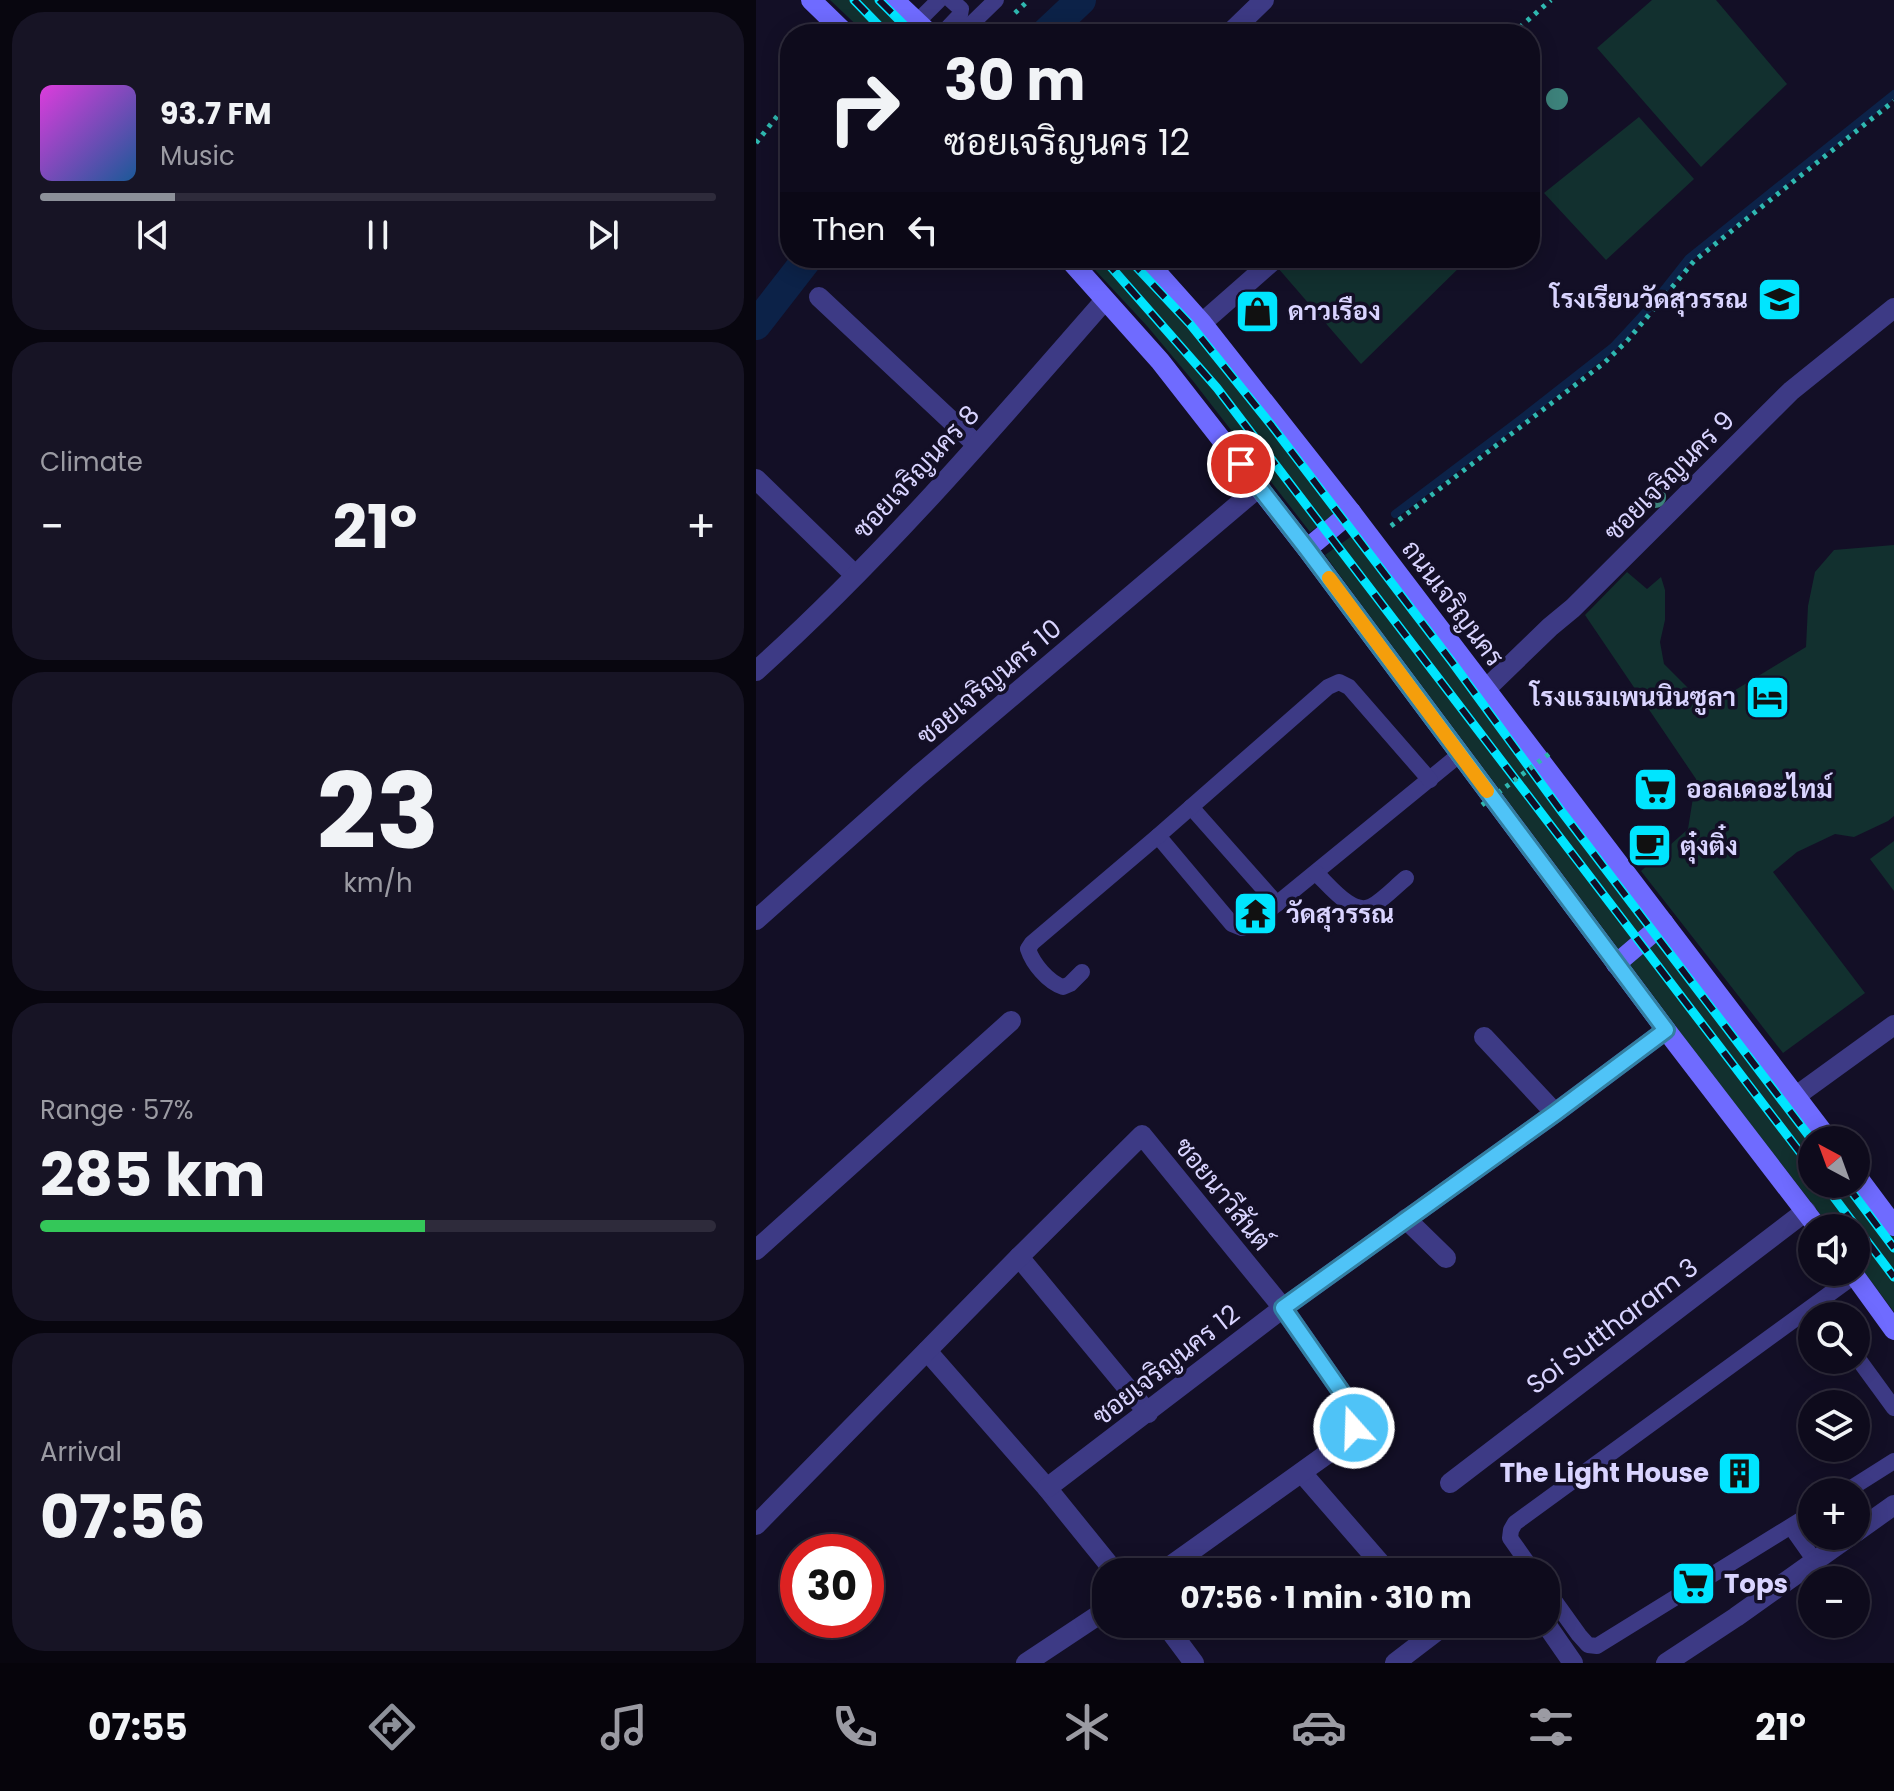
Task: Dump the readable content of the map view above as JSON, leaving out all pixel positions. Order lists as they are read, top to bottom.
{
  "streets": {
    "main road": ["ถนนเจริญนคร"],
    "street": [
      "ซอยเจริญนคร 8",
      "ซอยเจริญนคร 9",
      "ซอยเจริญนคร 10",
      "ซอยนาวีสันต์",
      "Soi Suttharam 3",
      "ซอยเจริญนคร 12"
    ]
  },
  "crossings": [
    ["ซอยเจริญนคร 9", "ถนนเจริญนคร"],
    ["ซอยนาวีสันต์", "ซอยเจริญนคร 12"]
  ],
  "places": {
    "school or university": ["โรงเรียนวัดสุวรรณ"],
    "shop": ["ดาวเรือง"],
    "hotel": ["โรงแรมเพนนินซูลา"],
    "supermarket": ["ออลเดอะไทม์", "Tops"],
    "cafe": ["ตุ๋งติ๋ง"],
    "temple": ["วัดสุวรรณ"],
    "building": ["The Light House"]
  },
  "north": "top left",
  "page": {
    "turn": ["30 m", "ซอยเจริญนคร 12"],
    "song": ["93.7 FM", "Music"],
    "then": "Then",
    "tile": [
      "Climate",
      ["23", "km/h"],
      ["Range · 57%", "285 km"],
      ["Arrival", "07:56"]
    ],
    "heat": ["−", "21°", "+"],
    "map_buttons": ["+", "−"],
    "limit": "30",
    "trip": "07:56 · 1 min · 310 m",
    "tabs": ["07:55", "21°"]
  }
}
